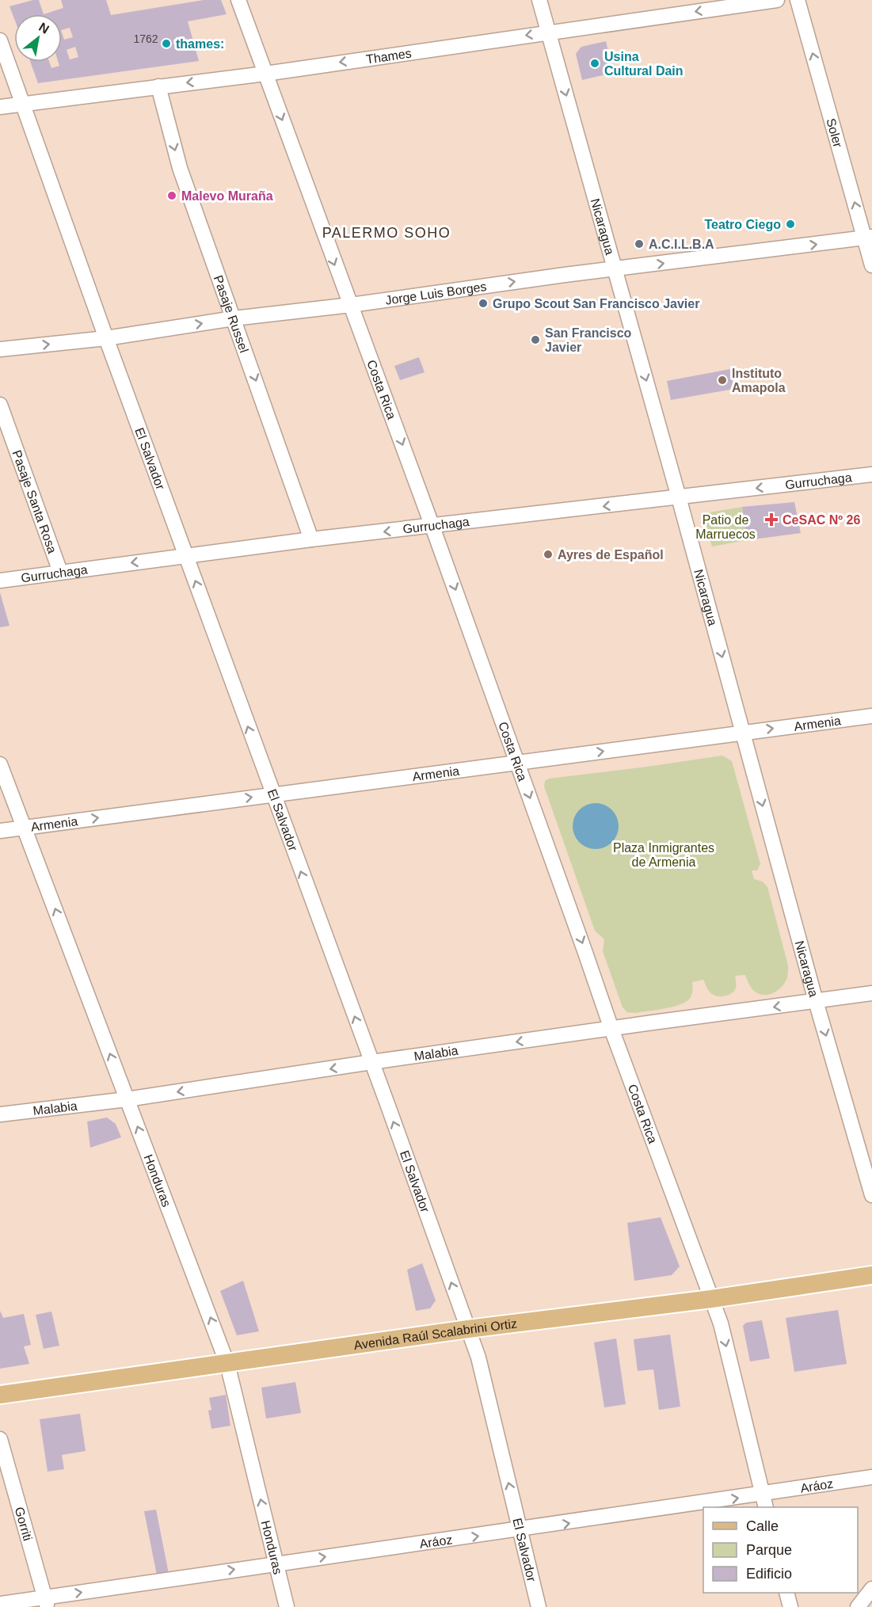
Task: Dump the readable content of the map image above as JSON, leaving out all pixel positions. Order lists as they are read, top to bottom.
{
  "streets": {
    "main road": ["Avenida Raúl Scalabrini Ortiz"],
    "street": [
      "Thames",
      "Soler",
      "Nicaragua",
      "Jorge Luis Borges",
      "Pasaje Russel",
      "Costa Rica",
      "El Salvador",
      "Gurruchaga",
      "Pasaje Santa Rosa",
      "Armenia",
      "Malabia",
      "Honduras",
      "Aráoz",
      "Gorriti"
    ]
  },
  "crossings": [
    ["Thames", "Nicaragua"],
    ["Thames", "Pasaje Russel"],
    ["Thames", "Costa Rica"],
    ["Thames", "El Salvador"],
    ["Soler", "Jorge Luis Borges"],
    ["Nicaragua", "Jorge Luis Borges"],
    ["Nicaragua", "Gurruchaga"],
    ["Nicaragua", "Armenia"],
    ["Nicaragua", "Malabia"],
    ["Jorge Luis Borges", "Pasaje Russel"],
    ["Jorge Luis Borges", "Costa Rica"],
    ["Jorge Luis Borges", "El Salvador"],
    ["Pasaje Russel", "Gurruchaga"],
    ["Costa Rica", "Gurruchaga"],
    ["Costa Rica", "Armenia"],
    ["Costa Rica", "Malabia"],
    ["Costa Rica", "Avenida Raúl Scalabrini Ortiz"],
    ["Costa Rica", "Aráoz"],
    ["El Salvador", "Gurruchaga"],
    ["El Salvador", "Armenia"],
    ["El Salvador", "Malabia"],
    ["El Salvador", "Avenida Raúl Scalabrini Ortiz"],
    ["El Salvador", "Aráoz"],
    ["Gurruchaga", "Pasaje Santa Rosa"],
    ["Armenia", "Honduras"],
    ["Malabia", "Honduras"],
    ["Honduras", "Avenida Raúl Scalabrini Ortiz"],
    ["Honduras", "Aráoz"],
    ["Aráoz", "Gorriti"]
  ],
  "one_way": [
    "Thames",
    "Soler",
    "Nicaragua",
    "Jorge Luis Borges",
    "Pasaje Russel",
    "Costa Rica",
    "El Salvador",
    "Gurruchaga",
    "Armenia",
    "Malabia",
    "Honduras",
    "Aráoz"
  ],
  "districts": ["PALERMO SOHO"],
  "parks": ["Patio de Marruecos", "Plaza Inmigrantes de Armenia"],
  "places": {
    "other": [
      "thames:",
      "Usina Cultural Dain",
      "Malevo Muraña",
      "Teatro Ciego",
      "A.C.I.L.B.A",
      "Grupo Scout San Francisco Javier",
      "San Francisco Javier",
      "Instituto Amapola",
      "Ayres de Español"
    ],
    "health": ["CeSAC Nº 26"]
  },
  "house_numbers": ["1762"],
  "legend": ["Calle", "Parque", "Edificio"],
  "north": "top right"
}
